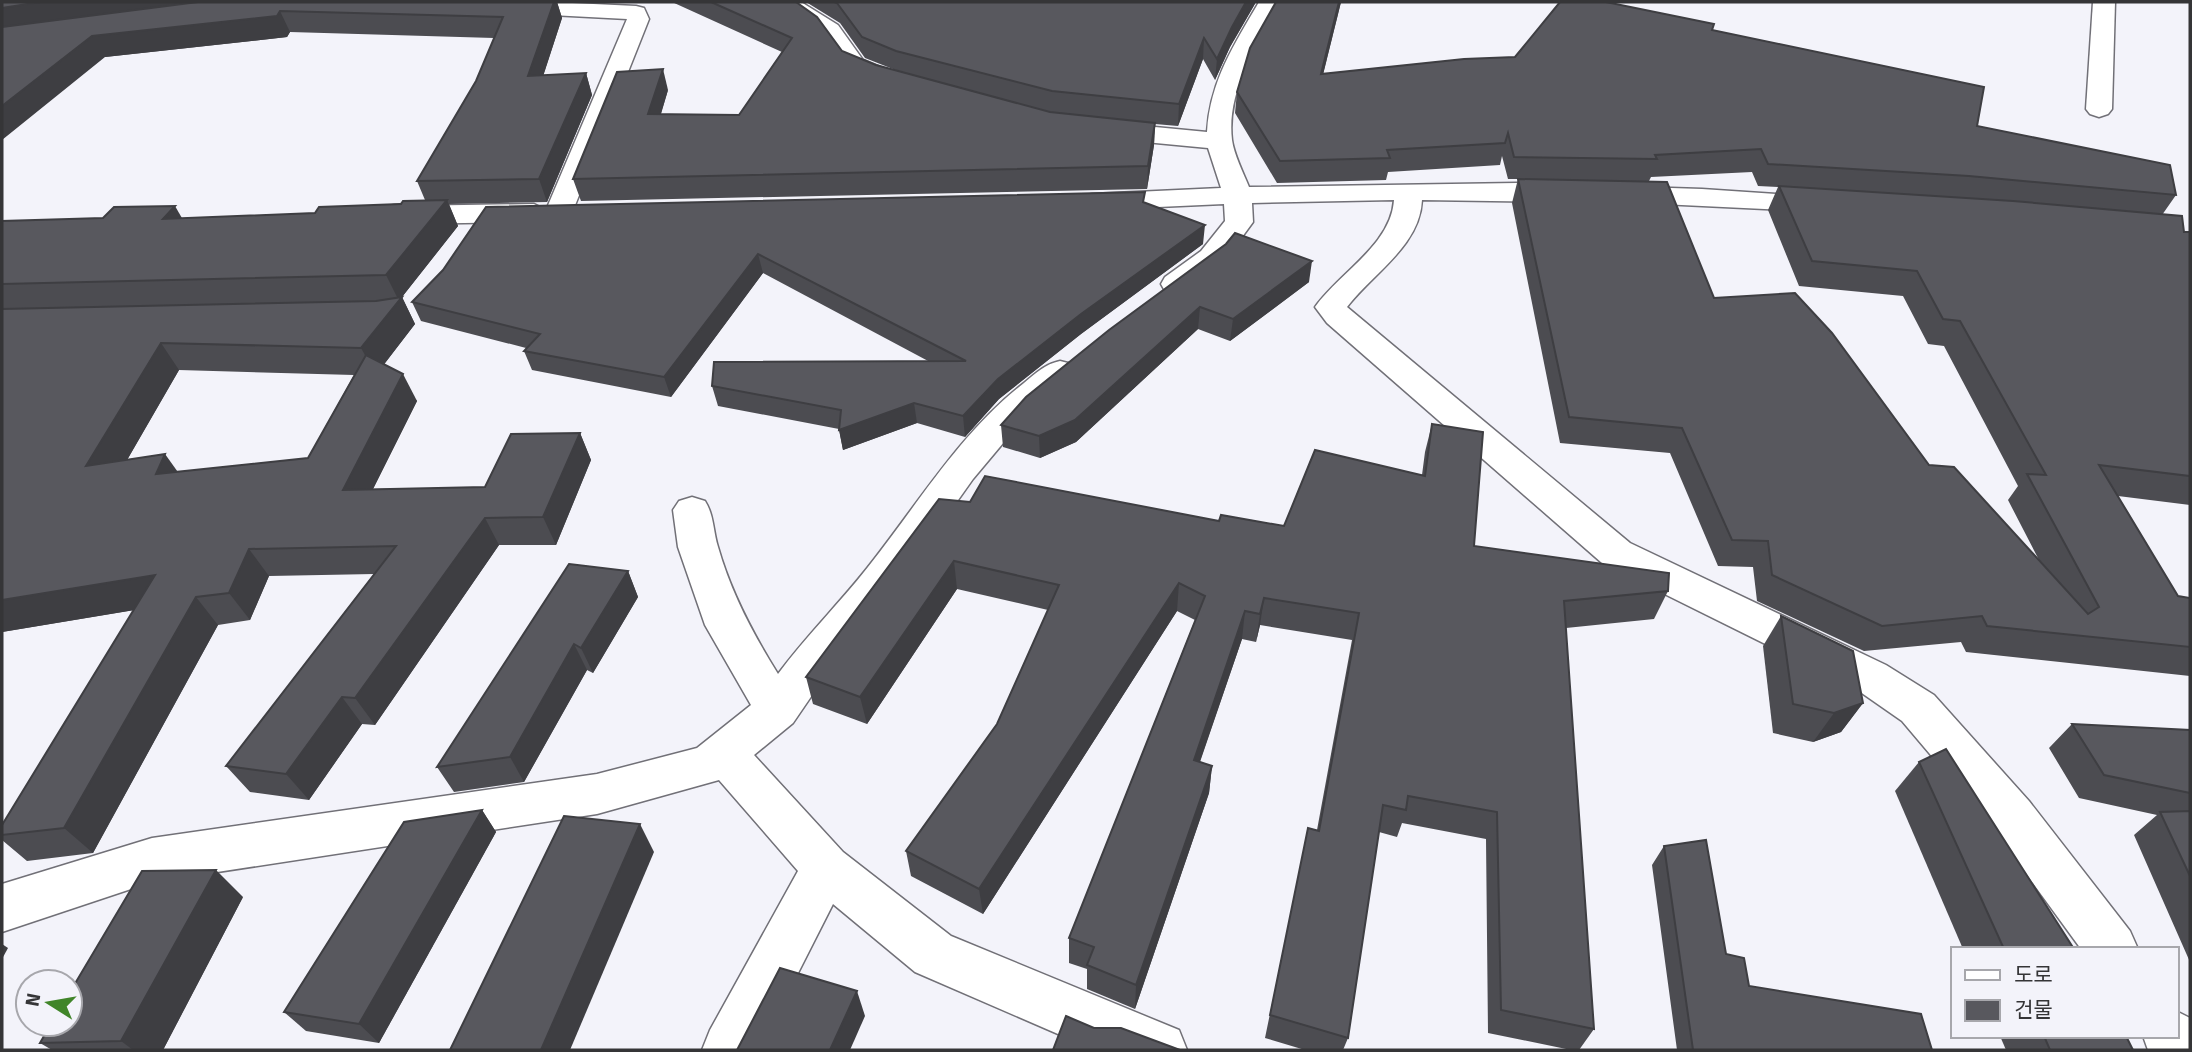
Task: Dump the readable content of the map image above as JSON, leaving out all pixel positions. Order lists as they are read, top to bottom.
{
  "legend": ["도로", "건물"],
  "north": "left"
}
